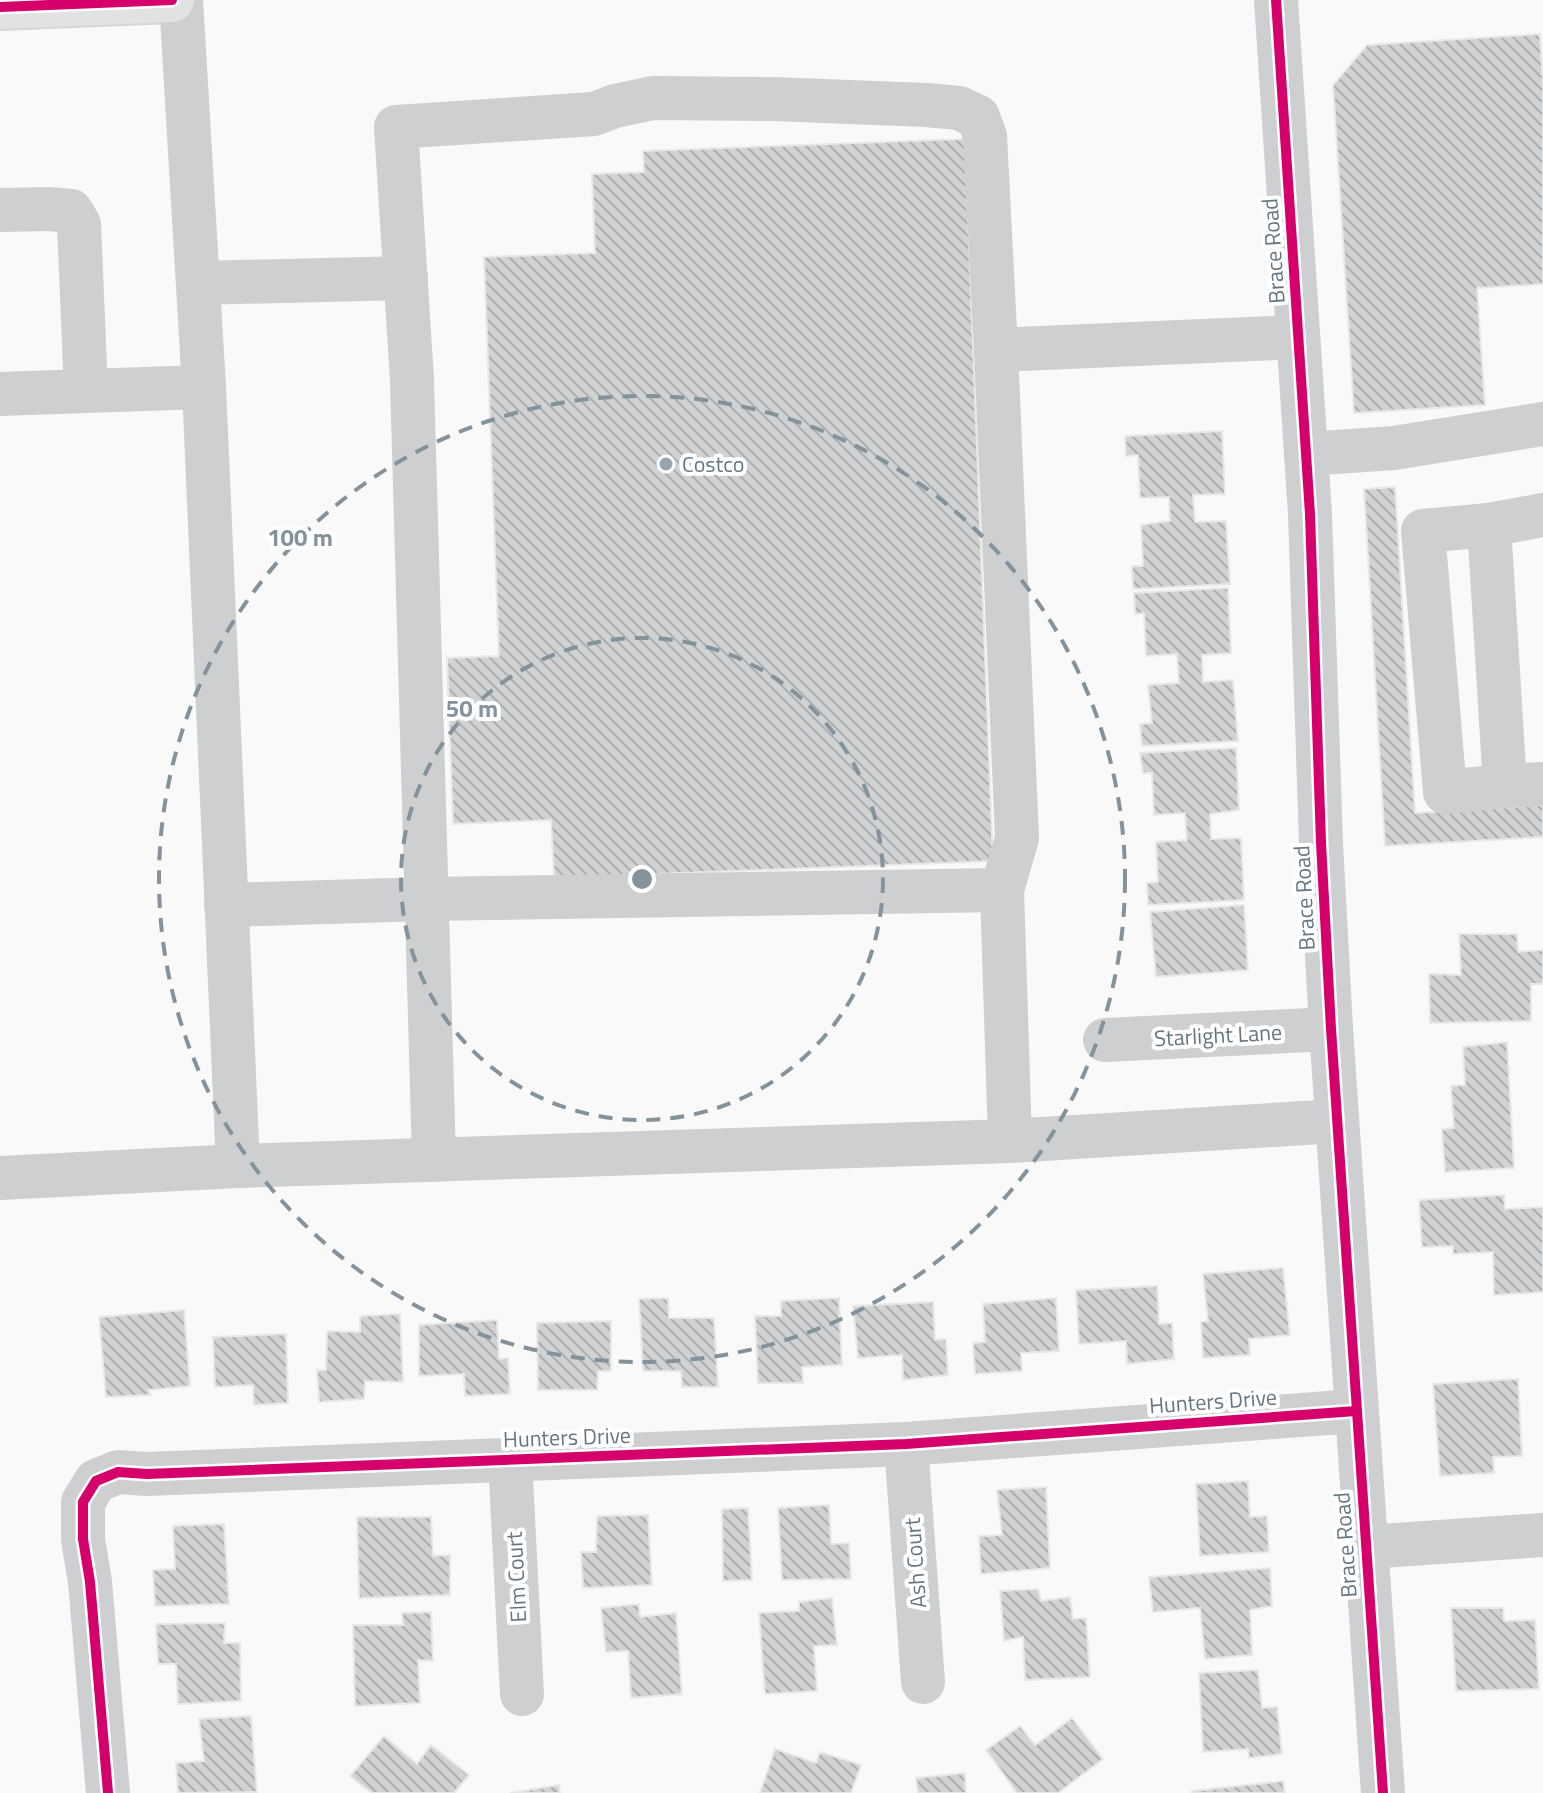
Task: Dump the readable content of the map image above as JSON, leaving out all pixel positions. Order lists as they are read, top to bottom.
{
  "streets": {
    "street": [
      "Brace Road",
      "Starlight Lane",
      "Hunters Drive",
      "Ash Court",
      "Elm Court"
    ]
  },
  "crossings": [
    ["Brace Road", "Starlight Lane"],
    ["Brace Road", "Hunters Drive"],
    ["Hunters Drive", "Ash Court"],
    ["Hunters Drive", "Elm Court"]
  ],
  "places": ["Costco"],
  "rings": ["100 m", "50 m"]
}
